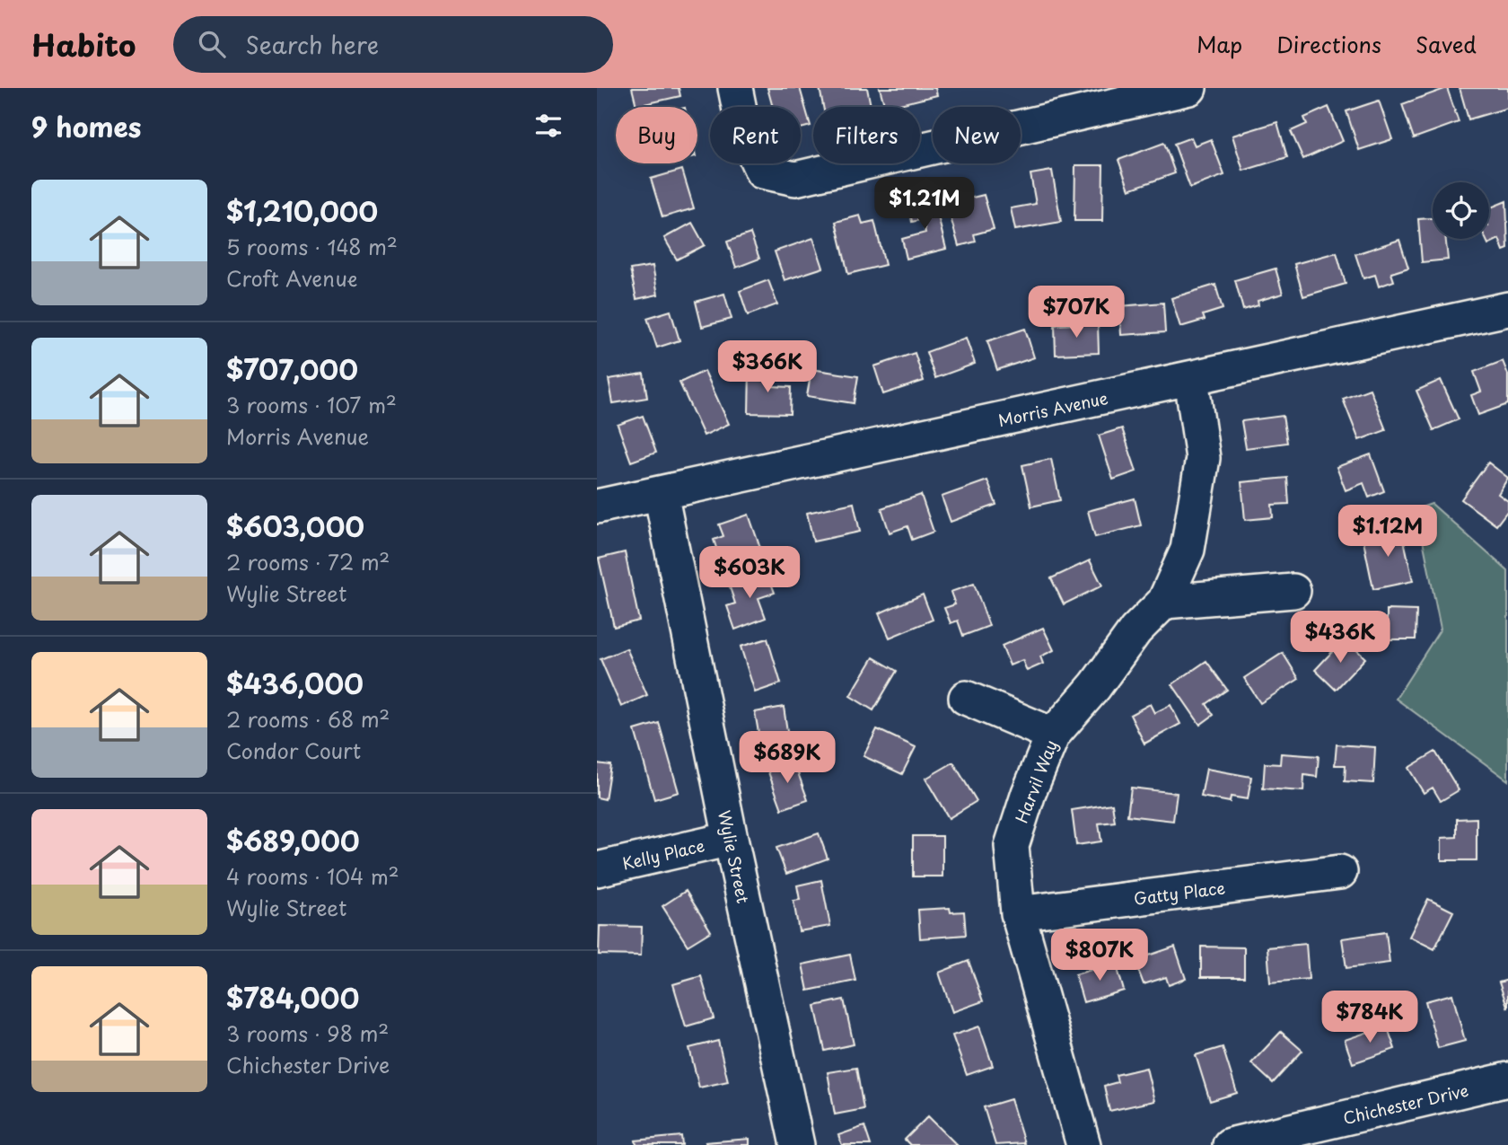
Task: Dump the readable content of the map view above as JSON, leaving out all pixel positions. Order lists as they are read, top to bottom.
{
  "streets": {
    "street": [
      "Morris Avenue",
      "Harvil Way",
      "Kelly Place",
      "Wylie Street",
      "Gatty Place",
      "Chichester Drive"
    ]
  },
  "crossings": [
    ["Morris Avenue", "Harvil Way"],
    ["Morris Avenue", "Wylie Street"],
    ["Harvil Way", "Gatty Place"],
    ["Kelly Place", "Wylie Street"]
  ],
  "page": {
    "header": "Habito",
    "search": "Search here",
    "nav": ["Map", "Directions", "Saved"],
    "heading": "9 homes",
    "chip": [
      "Buy",
      "Rent",
      "Filters",
      "New"
    ],
    "list": [
      {
        "name": "$1,210,000",
        "note": "5 rooms · 148 m² · Croft Avenue"
      },
      {
        "name": "$707,000",
        "note": "3 rooms · 107 m² · Morris Avenue"
      },
      {
        "name": "$603,000",
        "note": "2 rooms · 72 m² · Wylie Street"
      },
      {
        "name": "$436,000",
        "note": "2 rooms · 68 m² · Condor Court"
      },
      {
        "name": "$689,000",
        "note": "4 rooms · 104 m² · Wylie Street"
      },
      {
        "name": "$784,000",
        "note": "3 rooms · 98 m² · Chichester Drive"
      }
    ],
    "price": [
      "$1.21M",
      "$707K",
      "$366K",
      "$1.12M",
      "$603K",
      "$436K",
      "$689K",
      "$807K",
      "$784K"
    ]
  }
}
